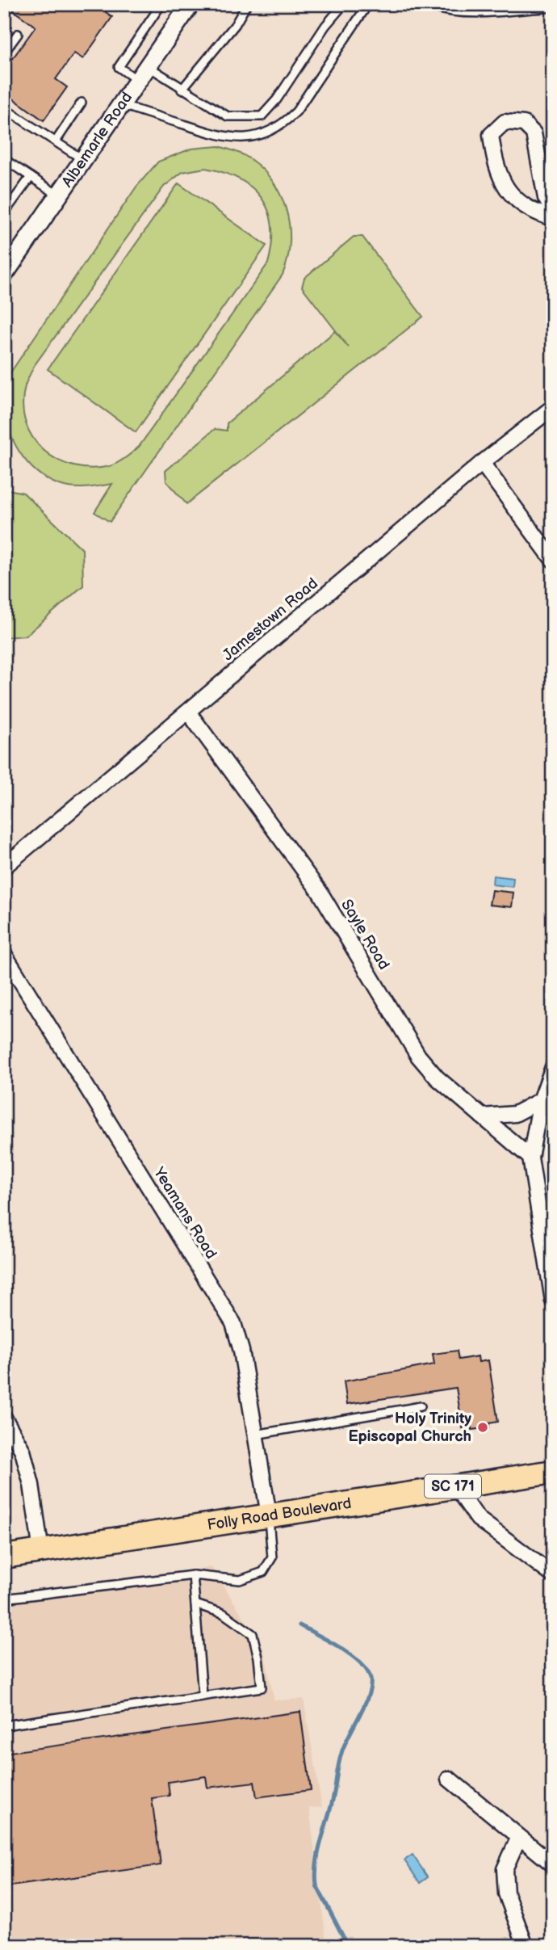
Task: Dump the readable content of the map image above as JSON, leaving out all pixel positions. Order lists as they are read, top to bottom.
{
  "streets": {
    "main road": ["SC 171", "Folly Road Boulevard"],
    "street": [
      "Albemarle Road",
      "Jamestown Road",
      "Sayle Road",
      "Yeamans Road"
    ]
  },
  "crossings": [
    ["Jamestown Road", "Sayle Road"],
    ["Yeamans Road", "Folly Road Boulevard"]
  ],
  "places": ["Holy Trinity Episcopal Church"]
}
